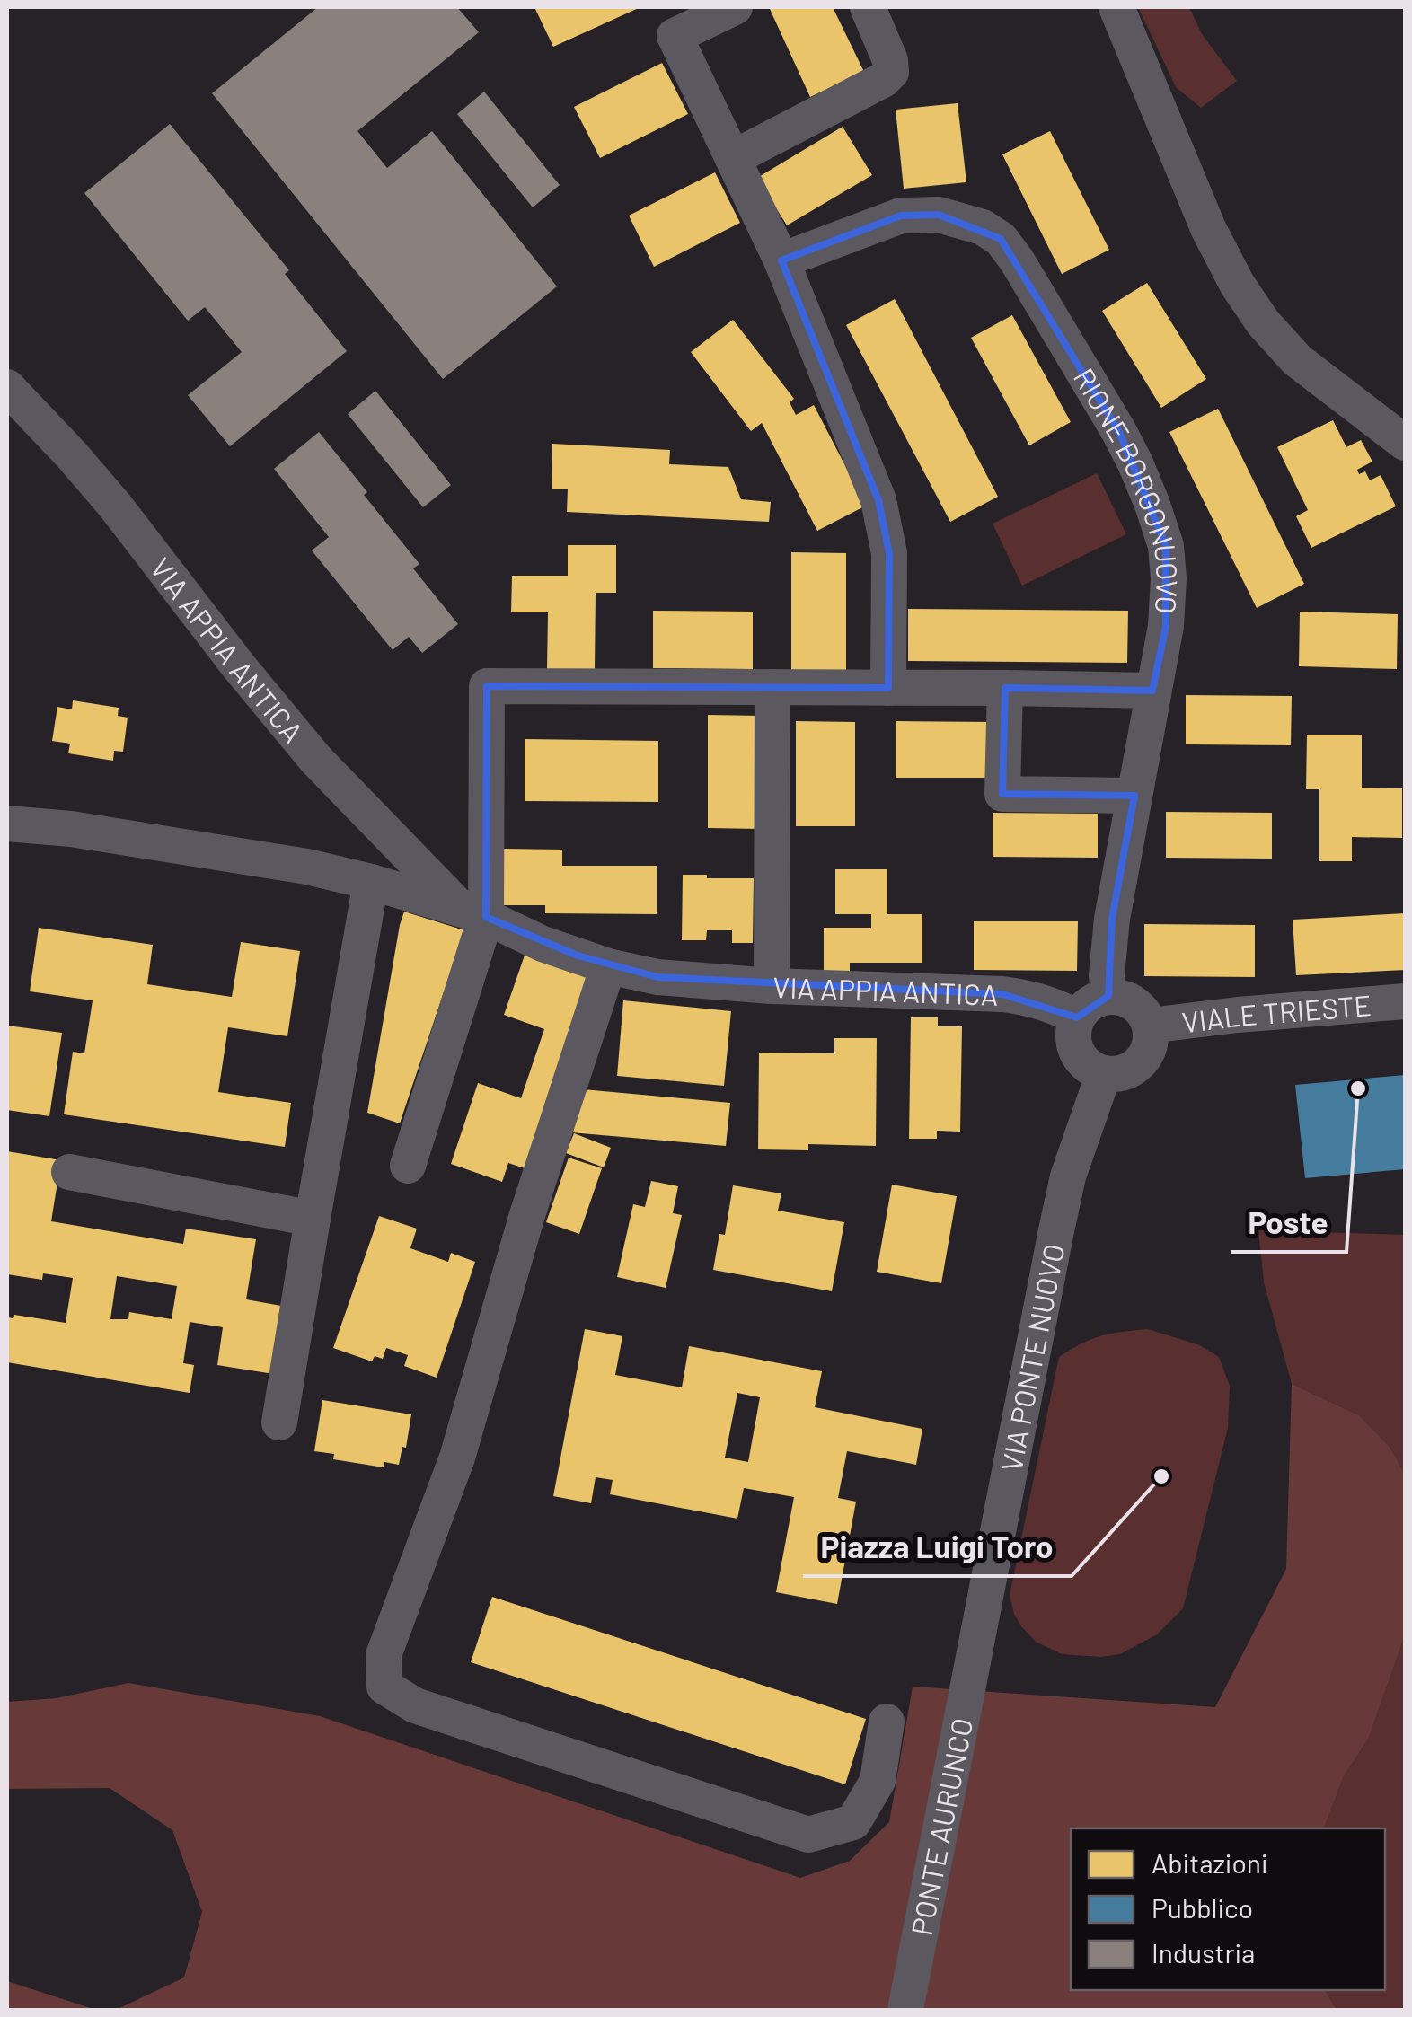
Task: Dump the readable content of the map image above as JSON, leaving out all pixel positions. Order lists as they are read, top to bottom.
{
  "streets": {
    "street": [
      "RIONE BORGONUOVO",
      "VIA APPIA ANTICA",
      "VIALE TRIESTE",
      "VIA PONTE NUOVO",
      "PONTE AURUNCO"
    ]
  },
  "crossings": [
    ["RIONE BORGONUOVO", "VIA APPIA ANTICA"],
    ["RIONE BORGONUOVO", "VIALE TRIESTE"],
    ["RIONE BORGONUOVO", "VIA PONTE NUOVO"],
    ["VIA APPIA ANTICA", "VIALE TRIESTE"],
    ["VIA APPIA ANTICA", "VIA PONTE NUOVO"],
    ["VIALE TRIESTE", "VIA PONTE NUOVO"],
    ["VIA PONTE NUOVO", "PONTE AURUNCO"]
  ],
  "places": ["Poste", "Piazza Luigi Toro"],
  "legend": ["Abitazioni", "Pubblico", "Industria"]
}
